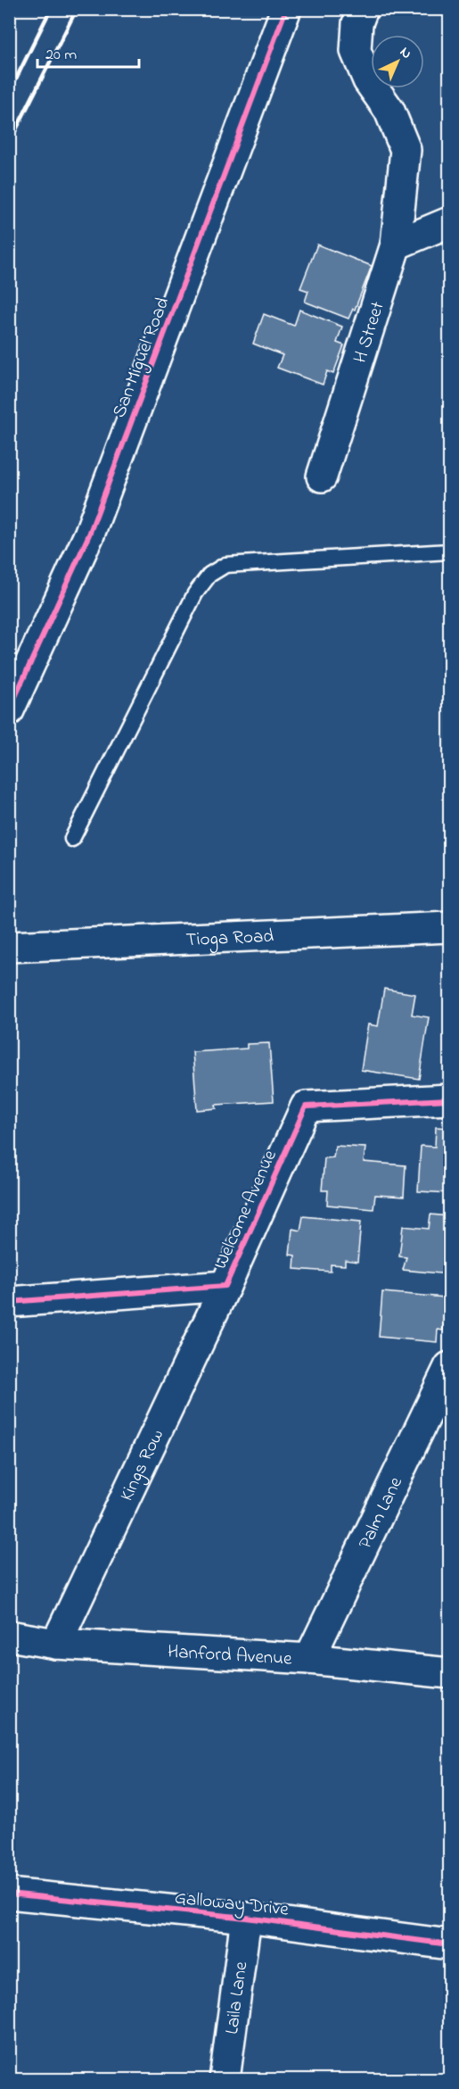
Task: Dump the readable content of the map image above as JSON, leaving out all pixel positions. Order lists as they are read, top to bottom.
{
  "streets": {
    "street": [
      "H Street",
      "San Miguel Road",
      "Tioga Road",
      "Welcome Avenue",
      "Kings Row",
      "Palm Lane",
      "Hanford Avenue",
      "Galloway Drive",
      "Laila Lane"
    ]
  },
  "crossings": [
    ["Welcome Avenue", "Kings Row"],
    ["Kings Row", "Hanford Avenue"],
    ["Palm Lane", "Hanford Avenue"],
    ["Galloway Drive", "Laila Lane"]
  ],
  "scale_bar": "20 m",
  "north": "top right"
}
